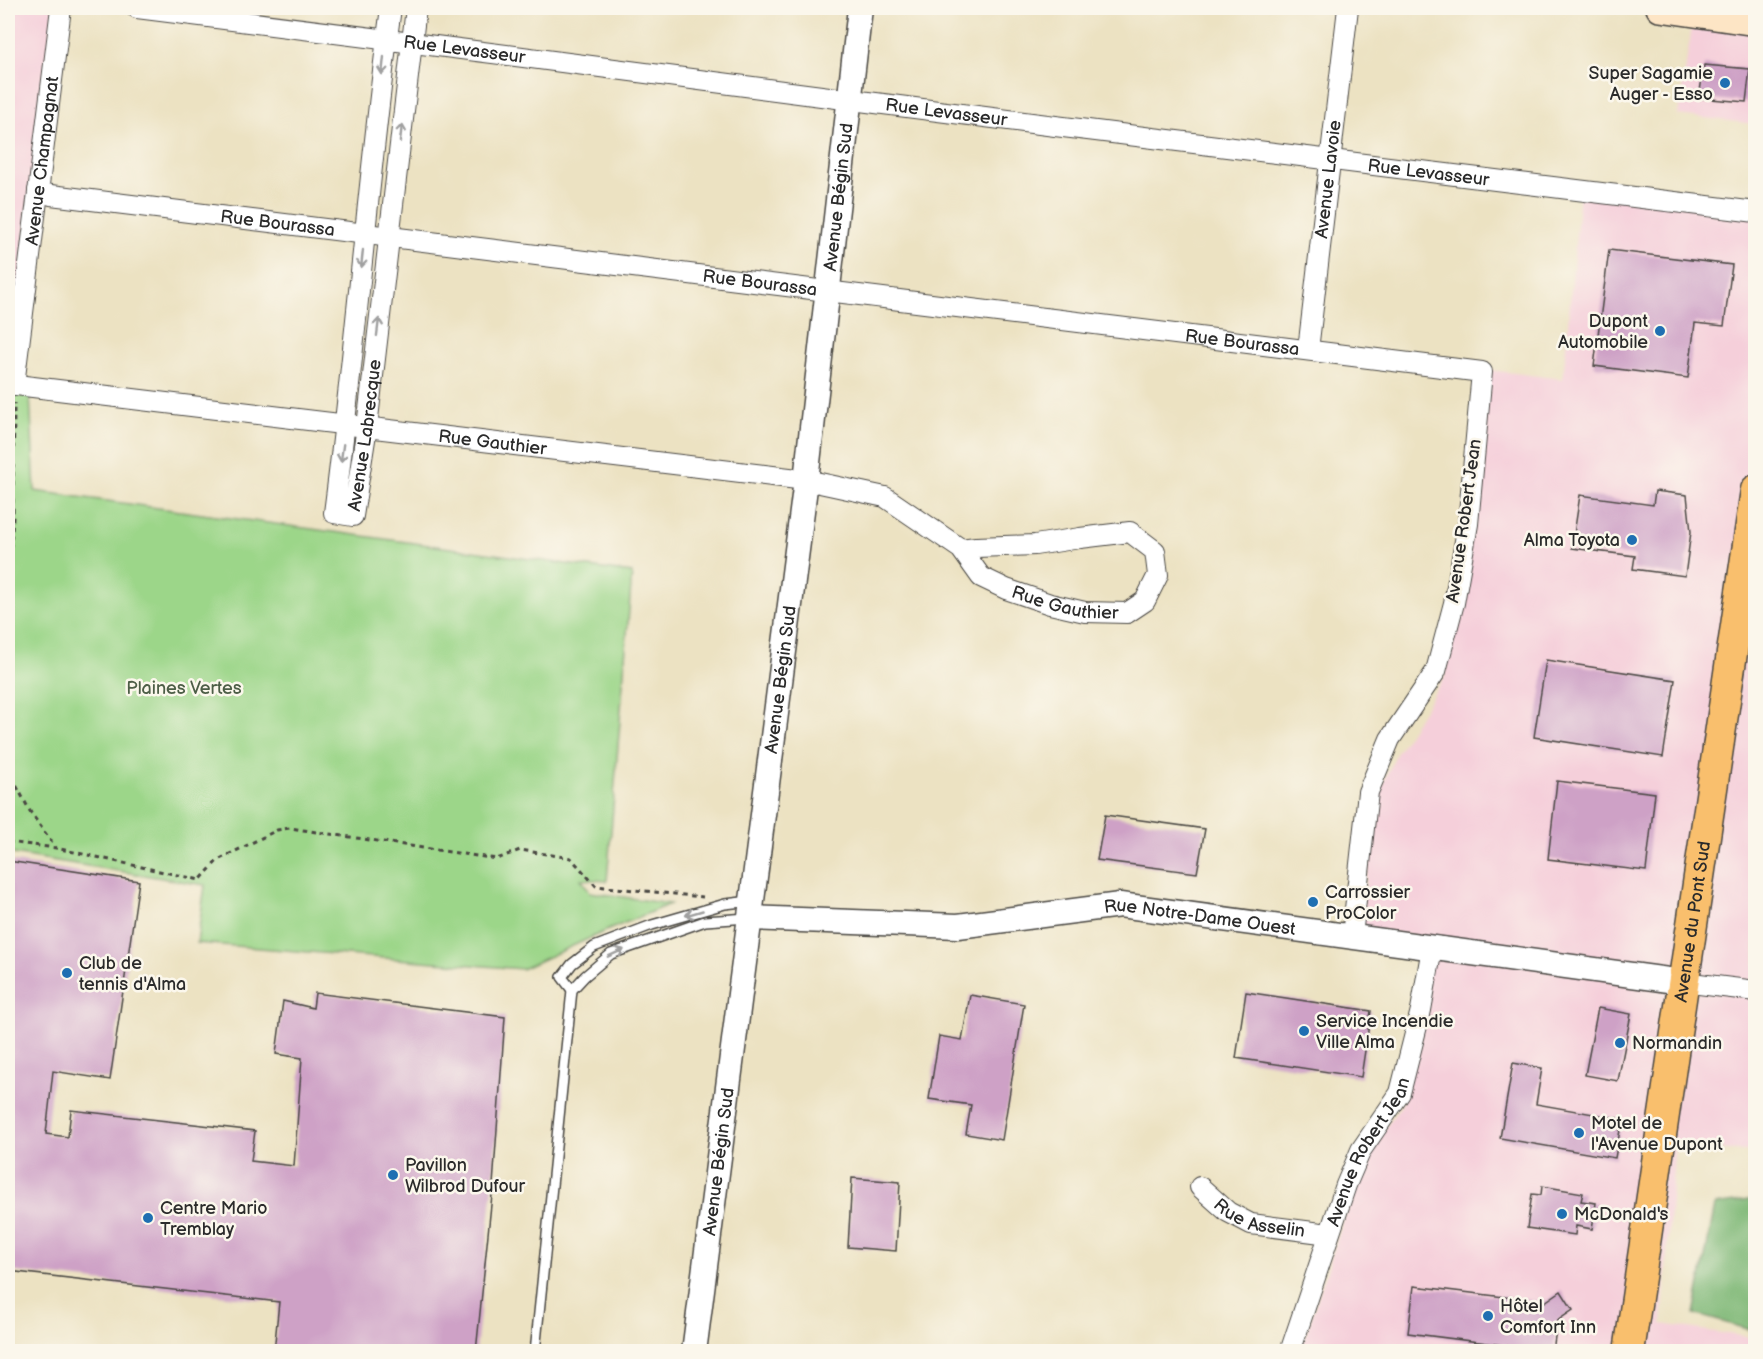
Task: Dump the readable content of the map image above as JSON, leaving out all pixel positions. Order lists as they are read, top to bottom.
{
  "streets": {
    "main road": ["Avenue du Pont Sud"],
    "street": [
      "Rue Levasseur",
      "Avenue Champagnat",
      "Avenue Lavoie",
      "Avenue Bégin Sud",
      "Rue Bourassa",
      "Avenue Labrecque",
      "Rue Gauthier",
      "Avenue Robert Jean",
      "Rue Notre-Dame Ouest",
      "Rue Asselin"
    ]
  },
  "crossings": [
    ["Rue Levasseur", "Avenue Lavoie"],
    ["Rue Levasseur", "Avenue Bégin Sud"],
    ["Rue Levasseur", "Avenue Labrecque"],
    ["Avenue Champagnat", "Rue Bourassa"],
    ["Avenue Champagnat", "Rue Gauthier"],
    ["Avenue Lavoie", "Rue Bourassa"],
    ["Avenue Bégin Sud", "Rue Bourassa"],
    ["Avenue Bégin Sud", "Rue Gauthier"],
    ["Avenue Bégin Sud", "Rue Notre-Dame Ouest"],
    ["Rue Bourassa", "Avenue Labrecque"],
    ["Rue Bourassa", "Avenue Robert Jean"],
    ["Avenue Labrecque", "Rue Gauthier"],
    ["Avenue Robert Jean", "Rue Notre-Dame Ouest"],
    ["Avenue Robert Jean", "Rue Asselin"],
    ["Rue Notre-Dame Ouest", "Avenue du Pont Sud"]
  ],
  "parks": ["Plaines Vertes"],
  "places": [
    "Super Sagamie Auger - Esso",
    "Dupont Automobile",
    "Alma Toyota",
    "Carrossier ProColor",
    "Club de tennis d'Alma",
    "Service Incendie Ville Alma",
    "Normandin",
    "Motel de l'Avenue Dupont",
    "Pavillon Wilbrod Dufour",
    "McDonald's",
    "Centre Mario Tremblay",
    "Hôtel Comfort Inn"
  ]
}
